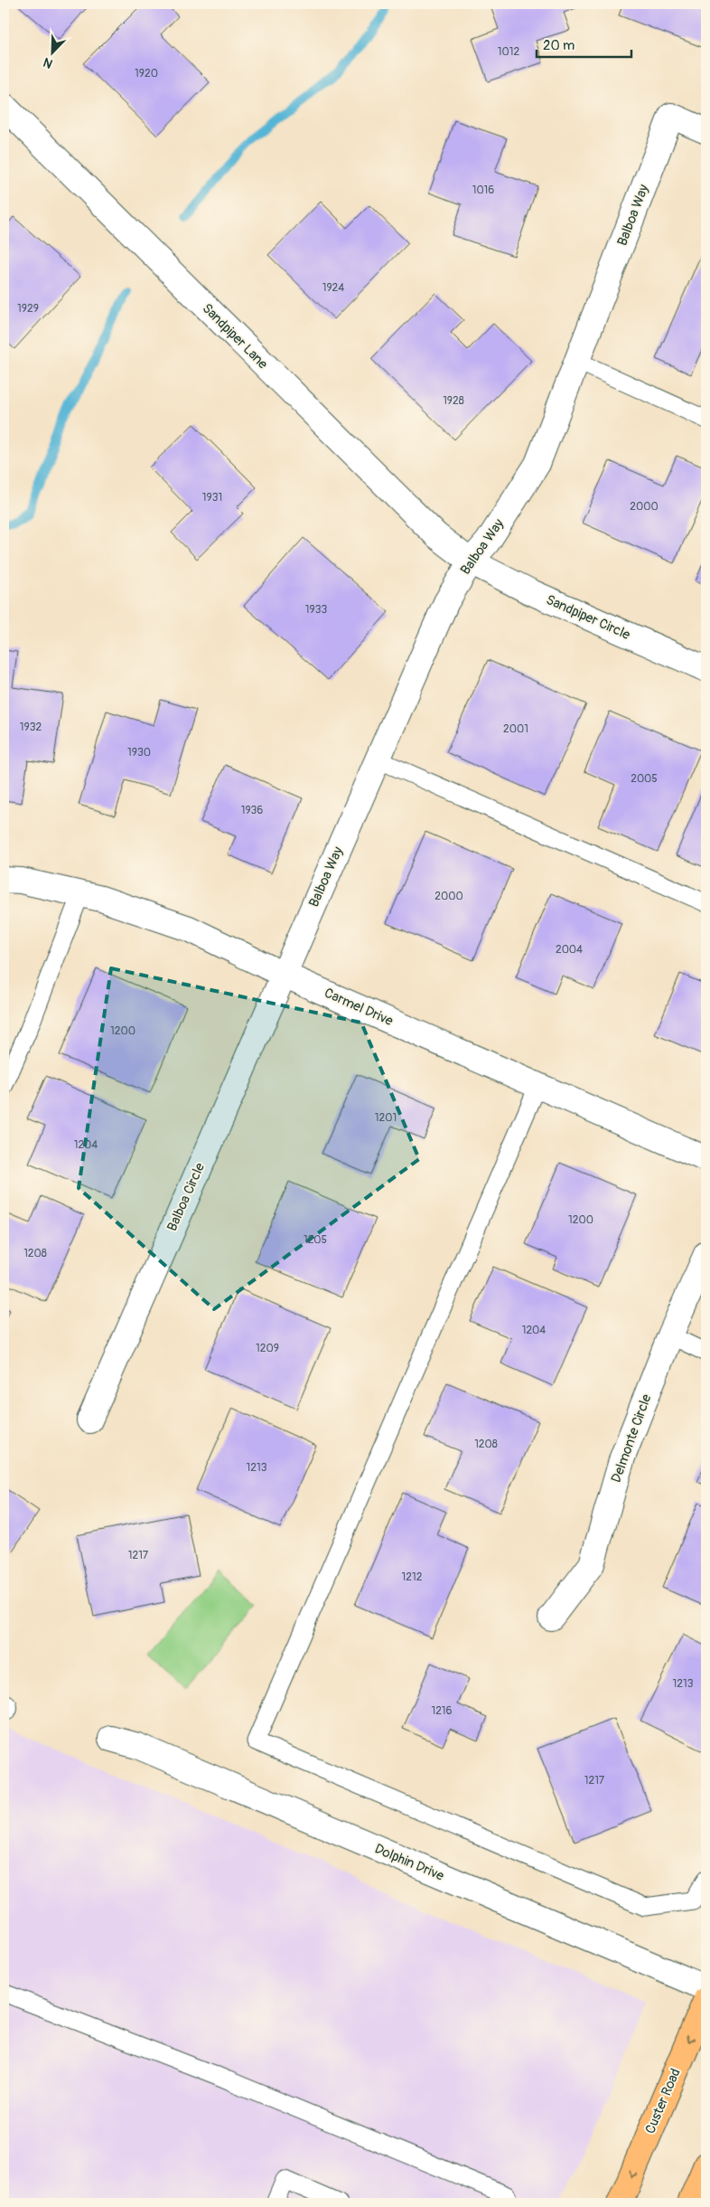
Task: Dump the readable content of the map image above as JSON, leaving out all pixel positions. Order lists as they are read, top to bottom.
{
  "streets": {
    "main road": ["Custer Road"],
    "street": [
      "Balboa Way",
      "Sandpiper Lane",
      "Sandpiper Circle",
      "Carmel Drive",
      "Balboa Circle",
      "Delmonte Circle",
      "Dolphin Drive"
    ]
  },
  "crossings": [
    ["Balboa Way", "Sandpiper Lane"],
    ["Balboa Way", "Sandpiper Circle"],
    ["Balboa Way", "Carmel Drive"],
    ["Balboa Way", "Balboa Circle"],
    ["Sandpiper Lane", "Sandpiper Circle"],
    ["Carmel Drive", "Balboa Circle"]
  ],
  "one_way": ["Custer Road"],
  "house_numbers": [
    "1012",
    "1920",
    "1016",
    "1924",
    "1929",
    "1928",
    "1931",
    "2000",
    "1933",
    "1932",
    "2001",
    "1930",
    "2005",
    "1936",
    "2000",
    "2004",
    "1200",
    "1201",
    "1204",
    "1200",
    "1205",
    "1208",
    "1204",
    "1209",
    "1208",
    "1213",
    "1217",
    "1212",
    "1213",
    "1216",
    "1217"
  ],
  "scale_bar": "20 m",
  "north": "bottom left"
}
